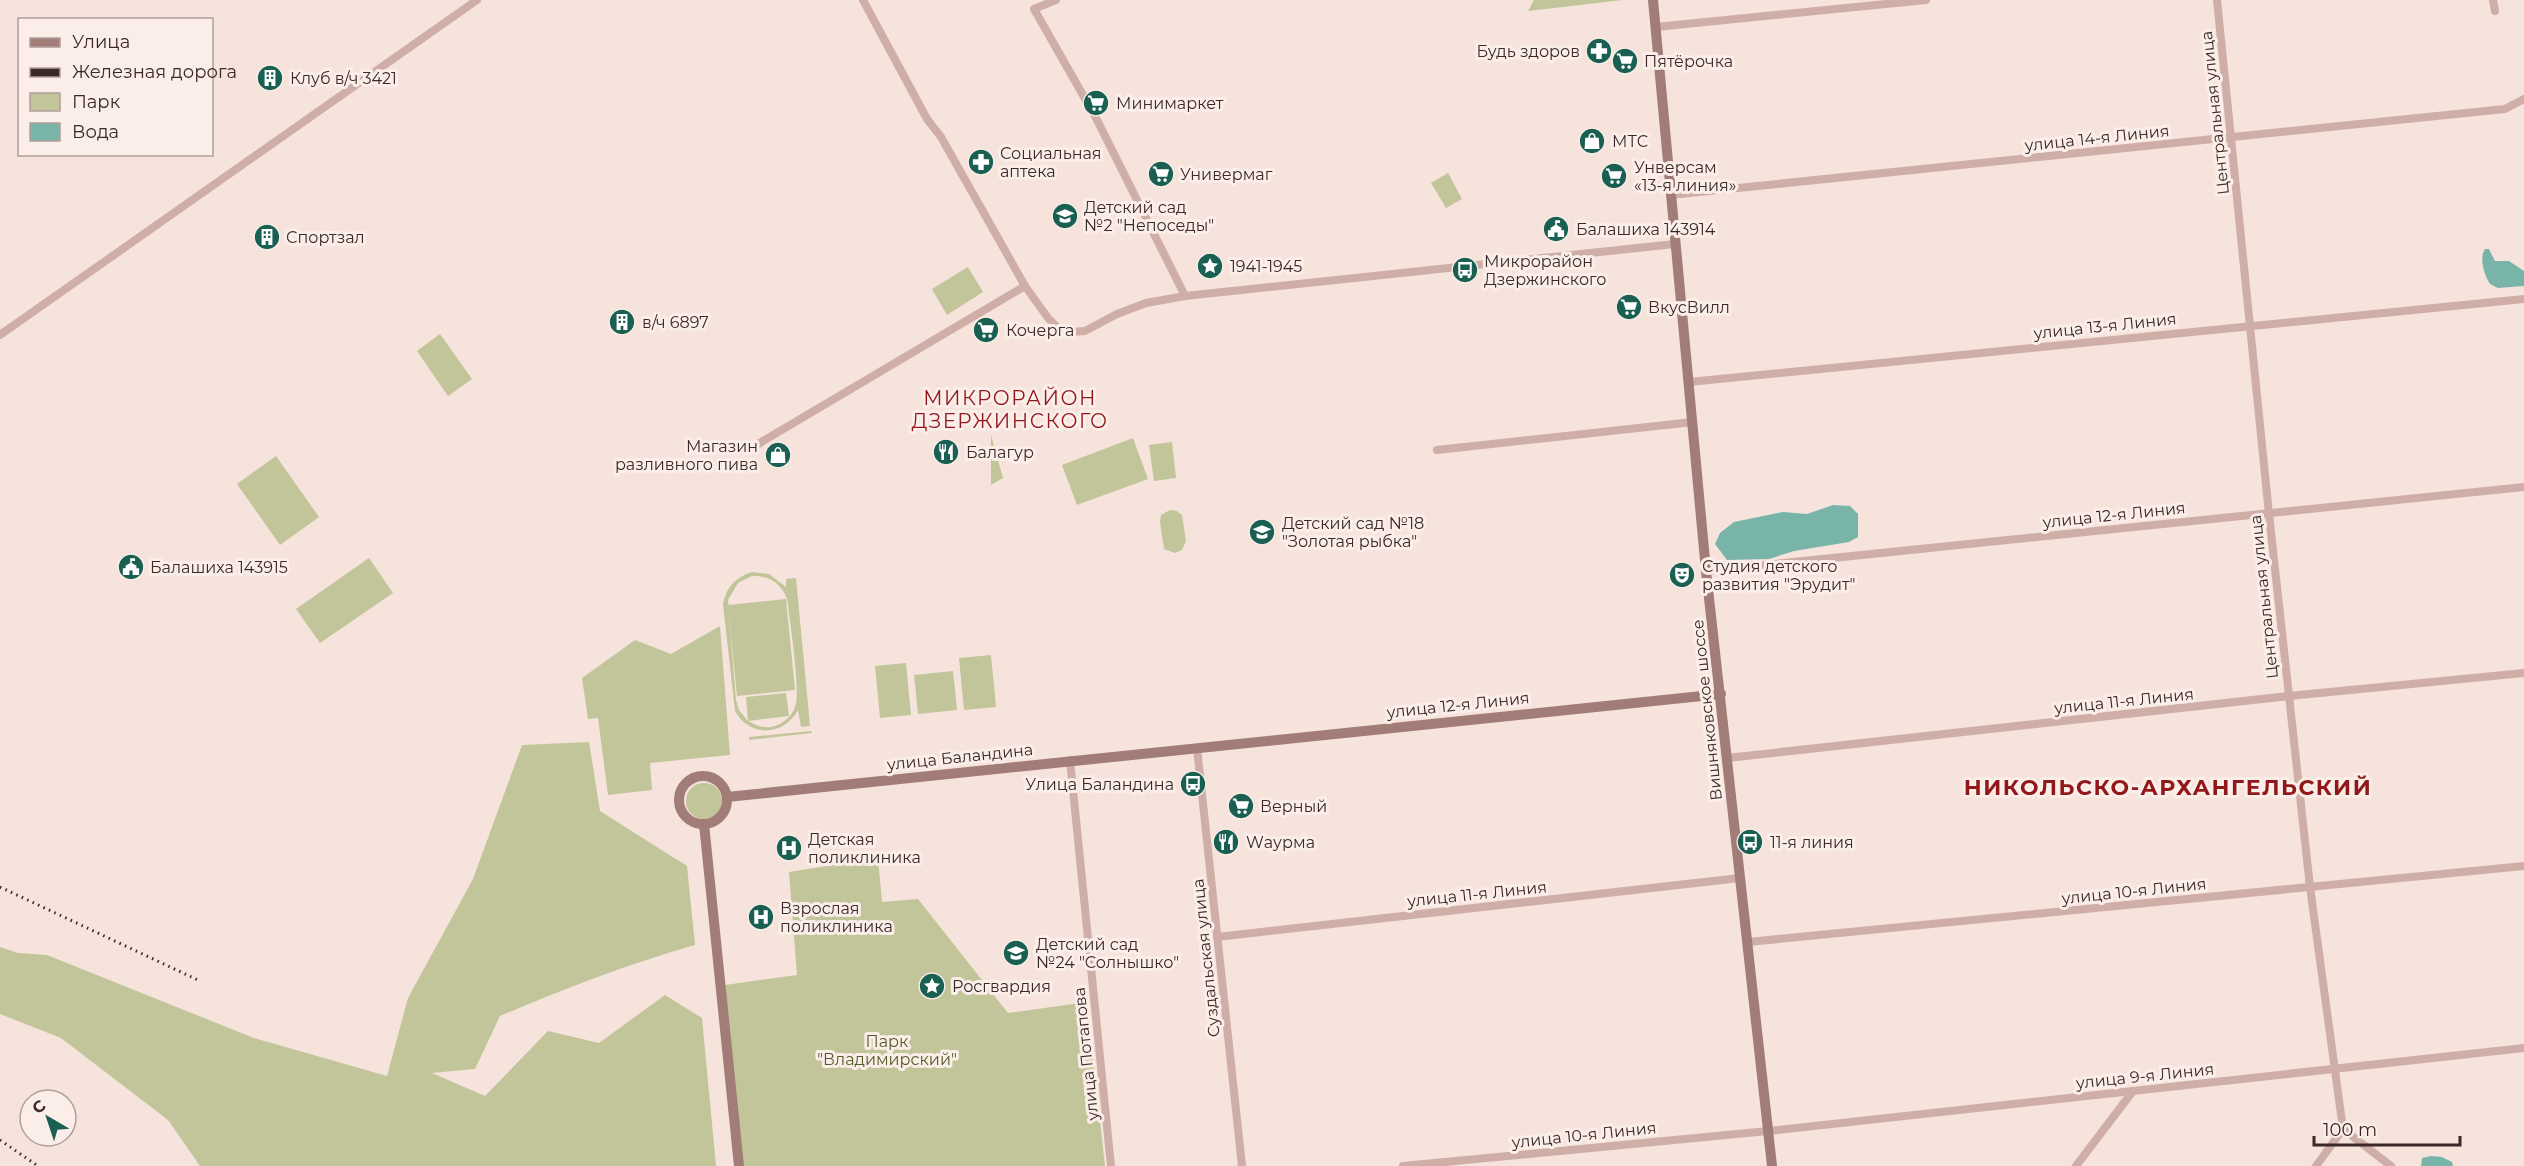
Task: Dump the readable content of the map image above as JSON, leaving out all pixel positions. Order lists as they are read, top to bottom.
{
  "streets": {
    "street": [
      "Центральная улица",
      "улица 14-я Линия",
      "улица 13-я Линия",
      "улица 12-я Линия",
      "улица 11-я Линия",
      "Вишняковское шоссе",
      "улица Баландина",
      "улица 10-я Линия",
      "Суздальская улица",
      "улица Потапова",
      "улица 9-я Линия"
    ]
  },
  "crossings": [
    ["Центральная улица", "улица 14-я Линия"],
    ["Центральная улица", "улица 13-я Линия"],
    ["Центральная улица", "улица 12-я Линия"],
    ["Центральная улица", "улица 11-я Линия"],
    ["Центральная улица", "улица 10-я Линия"],
    ["Центральная улица", "улица 9-я Линия"],
    ["улица 14-я Линия", "Вишняковское шоссе"],
    ["улица 13-я Линия", "Вишняковское шоссе"],
    ["улица 12-я Линия", "Вишняковское шоссе"],
    ["улица 12-я Линия", "улица Баландина"],
    ["улица 12-я Линия", "Суздальская улица"],
    ["улица 11-я Линия", "Вишняковское шоссе"],
    ["улица 11-я Линия", "Суздальская улица"],
    ["Вишняковское шоссе", "улица 10-я Линия"],
    ["Вишняковское шоссе", "улица 9-я Линия"],
    ["улица Баландина", "Суздальская улица"],
    ["улица Баландина", "улица Потапова"],
    ["улица 10-я Линия", "улица 9-я Линия"]
  ],
  "districts": ["МИКРОРАЙОН ДЗЕРЖИНСКОГО", "НИКОЛЬСКО-АРХАНГЕЛЬСКИЙ"],
  "parks": ["Парк \"Владимирский\""],
  "places": {
    "pharmacy": ["Будь здоров", "Социальная аптека"],
    "supermarket": [
      "Пятёрочка",
      "Минимаркет",
      "Универмаг",
      "Унверсам «13-я линия»",
      "ВкусВилл",
      "Кочерга",
      "Верный"
    ],
    "building": ["Клуб в/ч 3421", "Спортзал", "в/ч 6897"],
    "shop": ["МТС", "Магазин разливного пива"],
    "school or university": ["Детский сад №2 \"Непоседы\"", "Детский сад №18 \"Золотая рыбка\"", "Детский сад №24 \"Солнышко\""],
    "public building": ["Балашиха 143914", "Балашиха 143915"],
    "place": ["1941-1945", "Росгвардия"],
    "bus stop": ["Микрорайон Дзержинского", "Улица Баландина", "11-я линия"],
    "restaurant": ["Балагур", "Wаурма"],
    "theatre": ["Студия детского развития \"Эрудит\""],
    "hospital": ["Детская поликлиника", "Взрослая поликлиника"]
  },
  "legend": [
    "Улица",
    "Железная дорога",
    "Парк",
    "Вода"
  ],
  "scale_bar": "100 m",
  "north": "top left"
}
